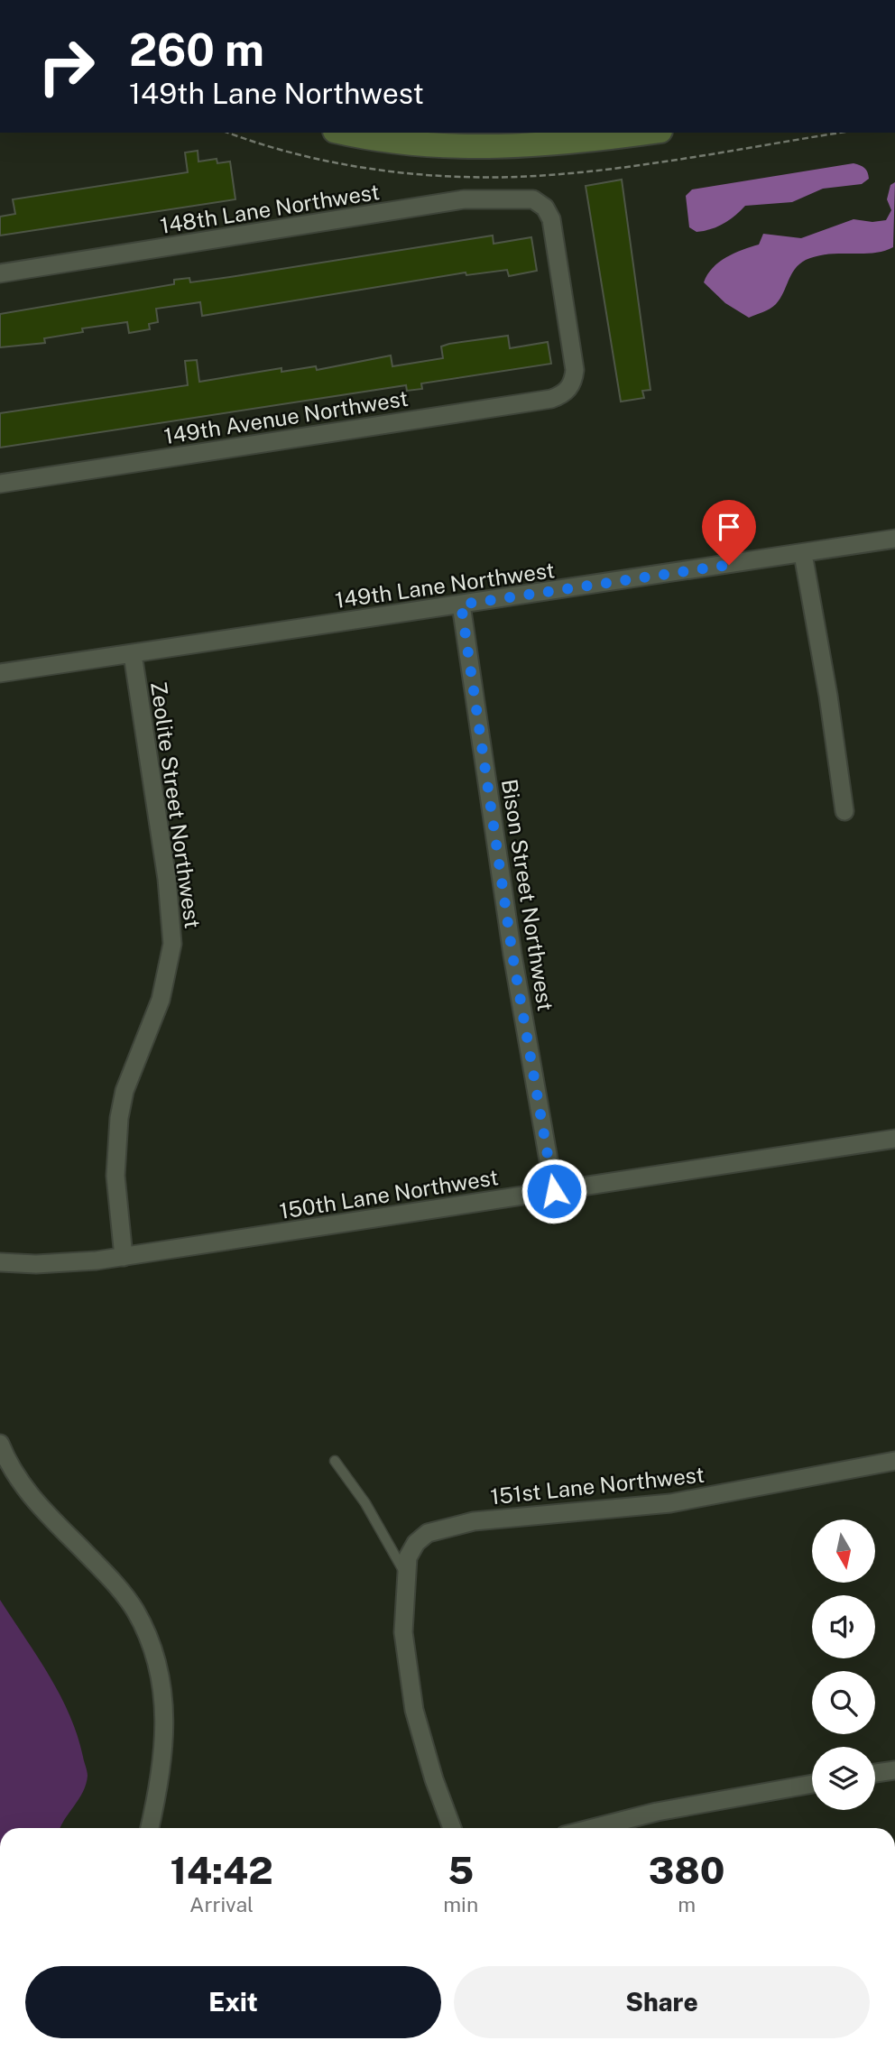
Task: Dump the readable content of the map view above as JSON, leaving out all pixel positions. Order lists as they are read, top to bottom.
{
  "streets": {
    "street": [
      "148th Lane Northwest",
      "149th Avenue Northwest",
      "149th Lane Northwest",
      "Zeolite Street Northwest",
      "Bison Street Northwest",
      "150th Lane Northwest",
      "151st Lane Northwest"
    ]
  },
  "crossings": [
    ["148th Lane Northwest", "149th Avenue Northwest"],
    ["149th Lane Northwest", "Zeolite Street Northwest"],
    ["149th Lane Northwest", "Bison Street Northwest"],
    ["Zeolite Street Northwest", "150th Lane Northwest"],
    ["Bison Street Northwest", "150th Lane Northwest"]
  ],
  "north": "bottom",
  "page": {
    "turn": ["260 m", "149th Lane Northwest"],
    "eta": [
      "14:42",
      "Arrival",
      "5",
      "min",
      "380",
      "m"
    ],
    "buttons": ["Exit", "Share"]
  }
}
